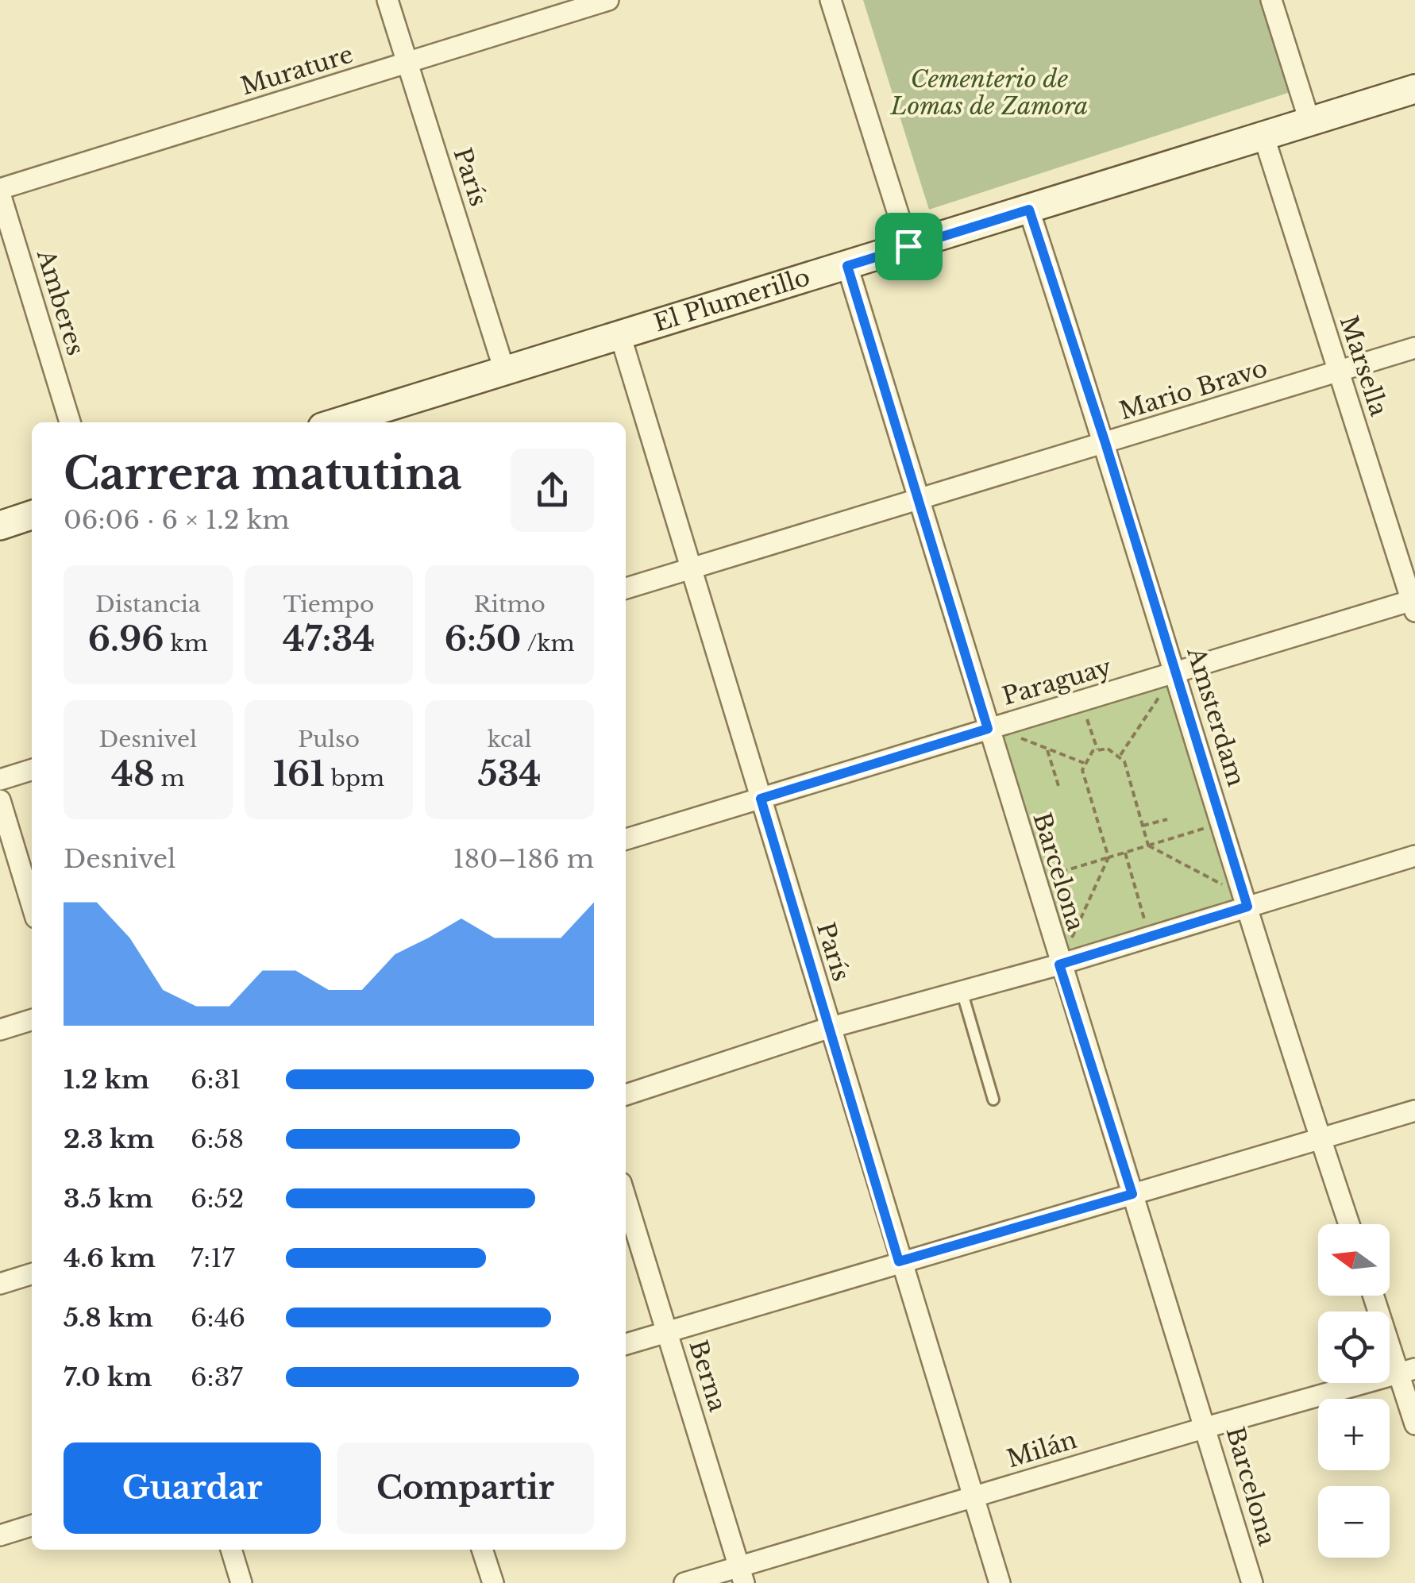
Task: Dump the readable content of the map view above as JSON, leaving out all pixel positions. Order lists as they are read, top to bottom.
{
  "streets": {
    "street": [
      "Murature",
      "París",
      "El Plumerillo",
      "Amberes",
      "Marsella",
      "Mario Bravo",
      "Paraguay",
      "Amsterdam",
      "Barcelona",
      "Berna",
      "Milán"
    ]
  },
  "crossings": [
    ["Murature", "París"],
    ["Murature", "Amberes"],
    ["París", "El Plumerillo"],
    ["París", "Mario Bravo"],
    ["París", "Paraguay"],
    ["París", "Milán"],
    ["El Plumerillo", "Marsella"],
    ["El Plumerillo", "Amsterdam"],
    ["El Plumerillo", "Barcelona"],
    ["Marsella", "Mario Bravo"],
    ["Marsella", "Paraguay"],
    ["Mario Bravo", "Amsterdam"],
    ["Mario Bravo", "Barcelona"],
    ["Paraguay", "Amsterdam"],
    ["Paraguay", "Barcelona"],
    ["Barcelona", "Milán"],
    ["Berna", "Milán"]
  ],
  "parks": ["Cementerio de Lomas de Zamora"],
  "north": "left",
  "page": {
    "heading": ["Carrera matutina", "06:06 · 6 × 1.2 km"],
    "stats": [
      ["Distancia", "6.96 km"],
      ["Tiempo", "47:34"],
      ["Ritmo", "6:50 /km"],
      ["Desnivel", "48 m"],
      ["Pulso", "161 bpm"],
      ["kcal", "534"]
    ],
    "chart": ["Desnivel", "180–186 m"],
    "list": [
      {
        "name": "1.2 km",
        "note": "6:31"
      },
      {
        "name": "2.3 km",
        "note": "6:58"
      },
      {
        "name": "3.5 km",
        "note": "6:52"
      },
      {
        "name": "4.6 km",
        "note": "7:17"
      },
      {
        "name": "5.8 km",
        "note": "6:46"
      },
      {
        "name": "7.0 km",
        "note": "6:37"
      }
    ],
    "map_buttons": ["+", "−"],
    "buttons": ["Guardar", "Compartir"]
  }
}
